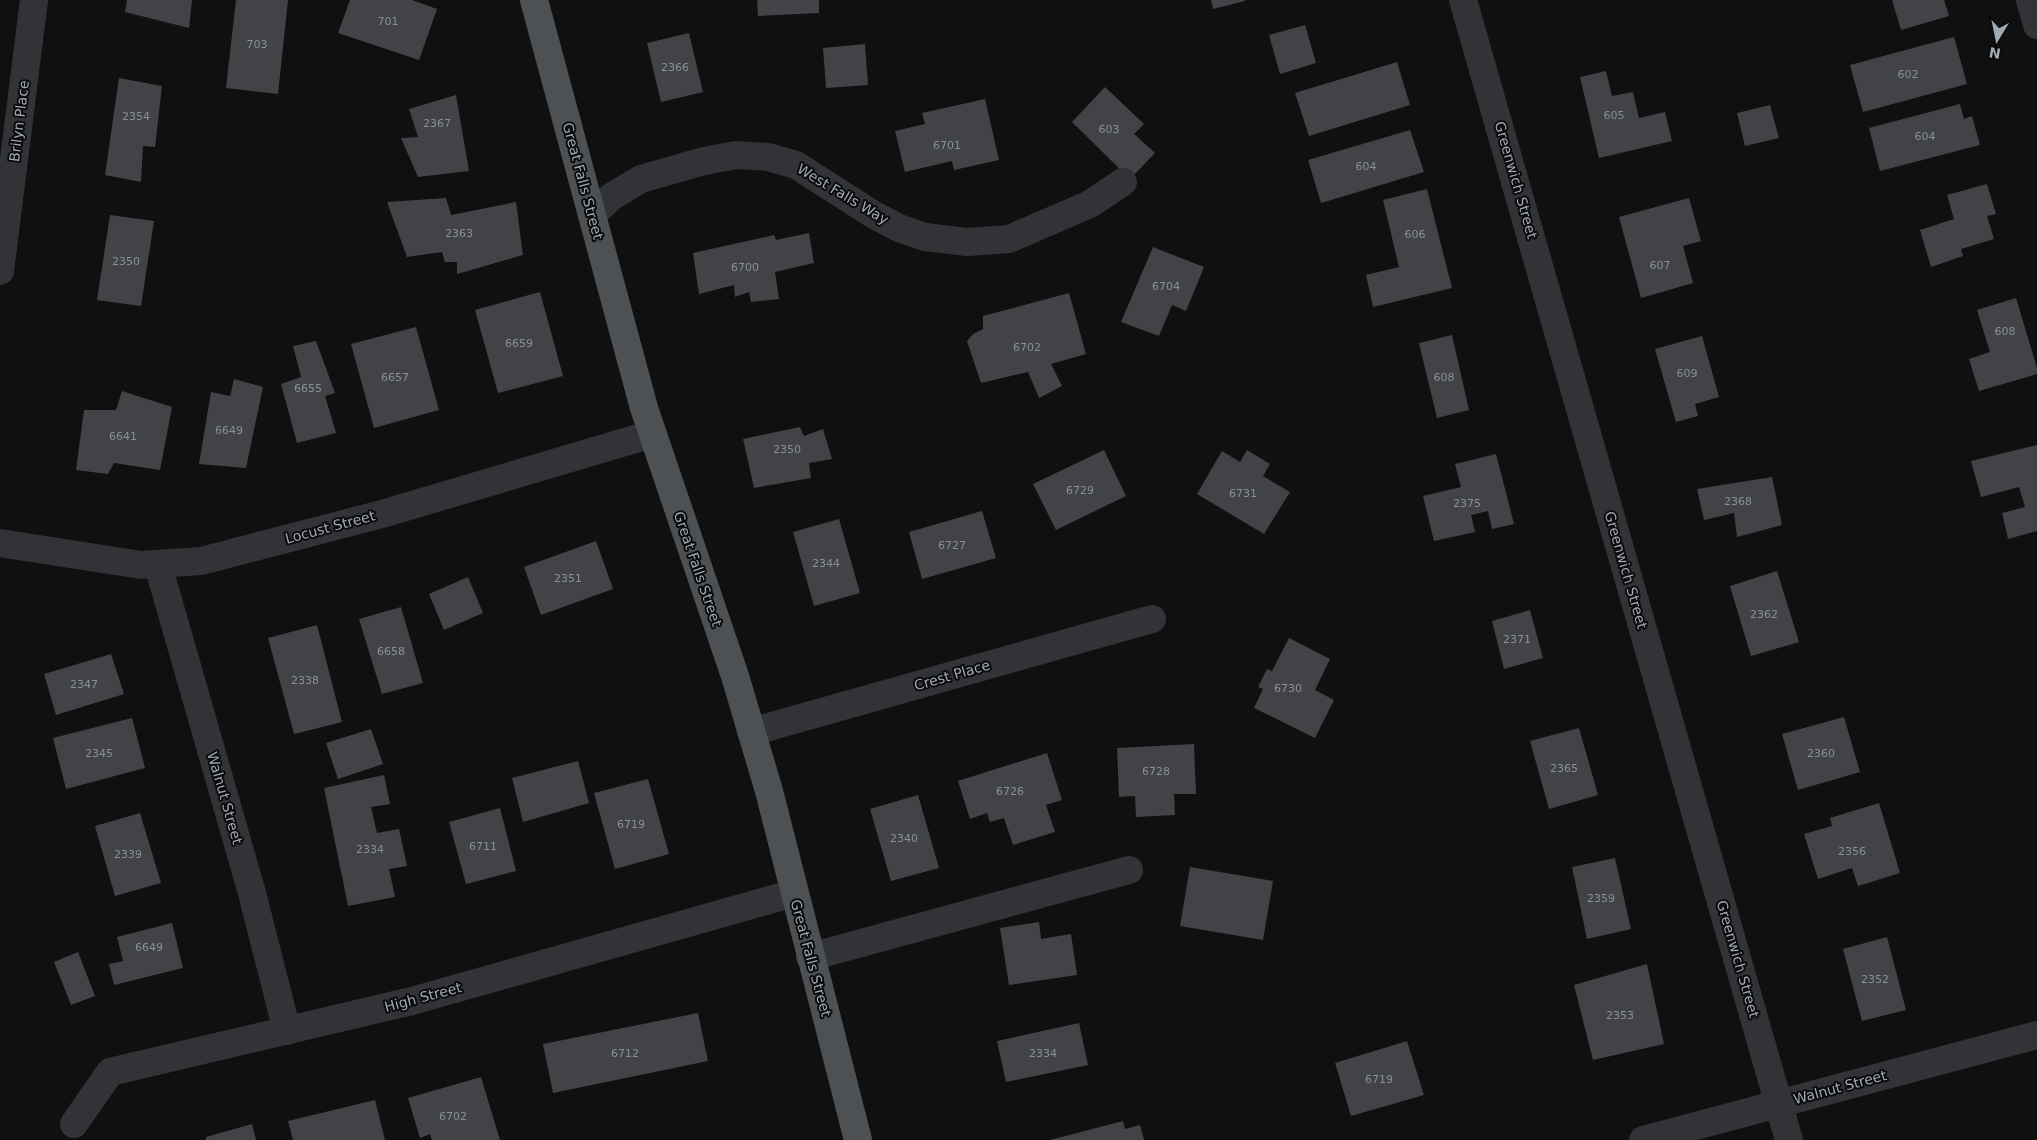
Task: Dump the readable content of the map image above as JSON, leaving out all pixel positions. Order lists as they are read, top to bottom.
{
  "streets": {
    "main road": ["Great Falls Street"],
    "street": [
      "Brilyn Place",
      "Greenwich Street",
      "West Falls Way",
      "Locust Street",
      "Crest Place",
      "Walnut Street",
      "High Street"
    ]
  },
  "crossings": [
    ["Greenwich Street", "Walnut Street"],
    ["Great Falls Street", "West Falls Way"],
    ["Great Falls Street", "Locust Street"],
    ["Great Falls Street", "Crest Place"],
    ["Great Falls Street", "High Street"],
    ["Locust Street", "Walnut Street"],
    ["Walnut Street", "High Street"]
  ],
  "house_numbers": [
    "701",
    "703",
    "2366",
    "602",
    "605",
    "2354",
    "2367",
    "603",
    "604",
    "6701",
    "604",
    "2363",
    "606",
    "2350",
    "607",
    "6700",
    "6704",
    "608",
    "6659",
    "6702",
    "609",
    "6657",
    "608",
    "6655",
    "6649",
    "6641",
    "2350",
    "6729",
    "6731",
    "2368",
    "2375",
    "6727",
    "2344",
    "2351",
    "2362",
    "2371",
    "6658",
    "2338",
    "2347",
    "6730",
    "2345",
    "2360",
    "2365",
    "6728",
    "6726",
    "6719",
    "2340",
    "6711",
    "2334",
    "2356",
    "2339",
    "2359",
    "6649",
    "2352",
    "2353",
    "6712",
    "2334",
    "6719",
    "6702"
  ],
  "north": "bottom"
}
